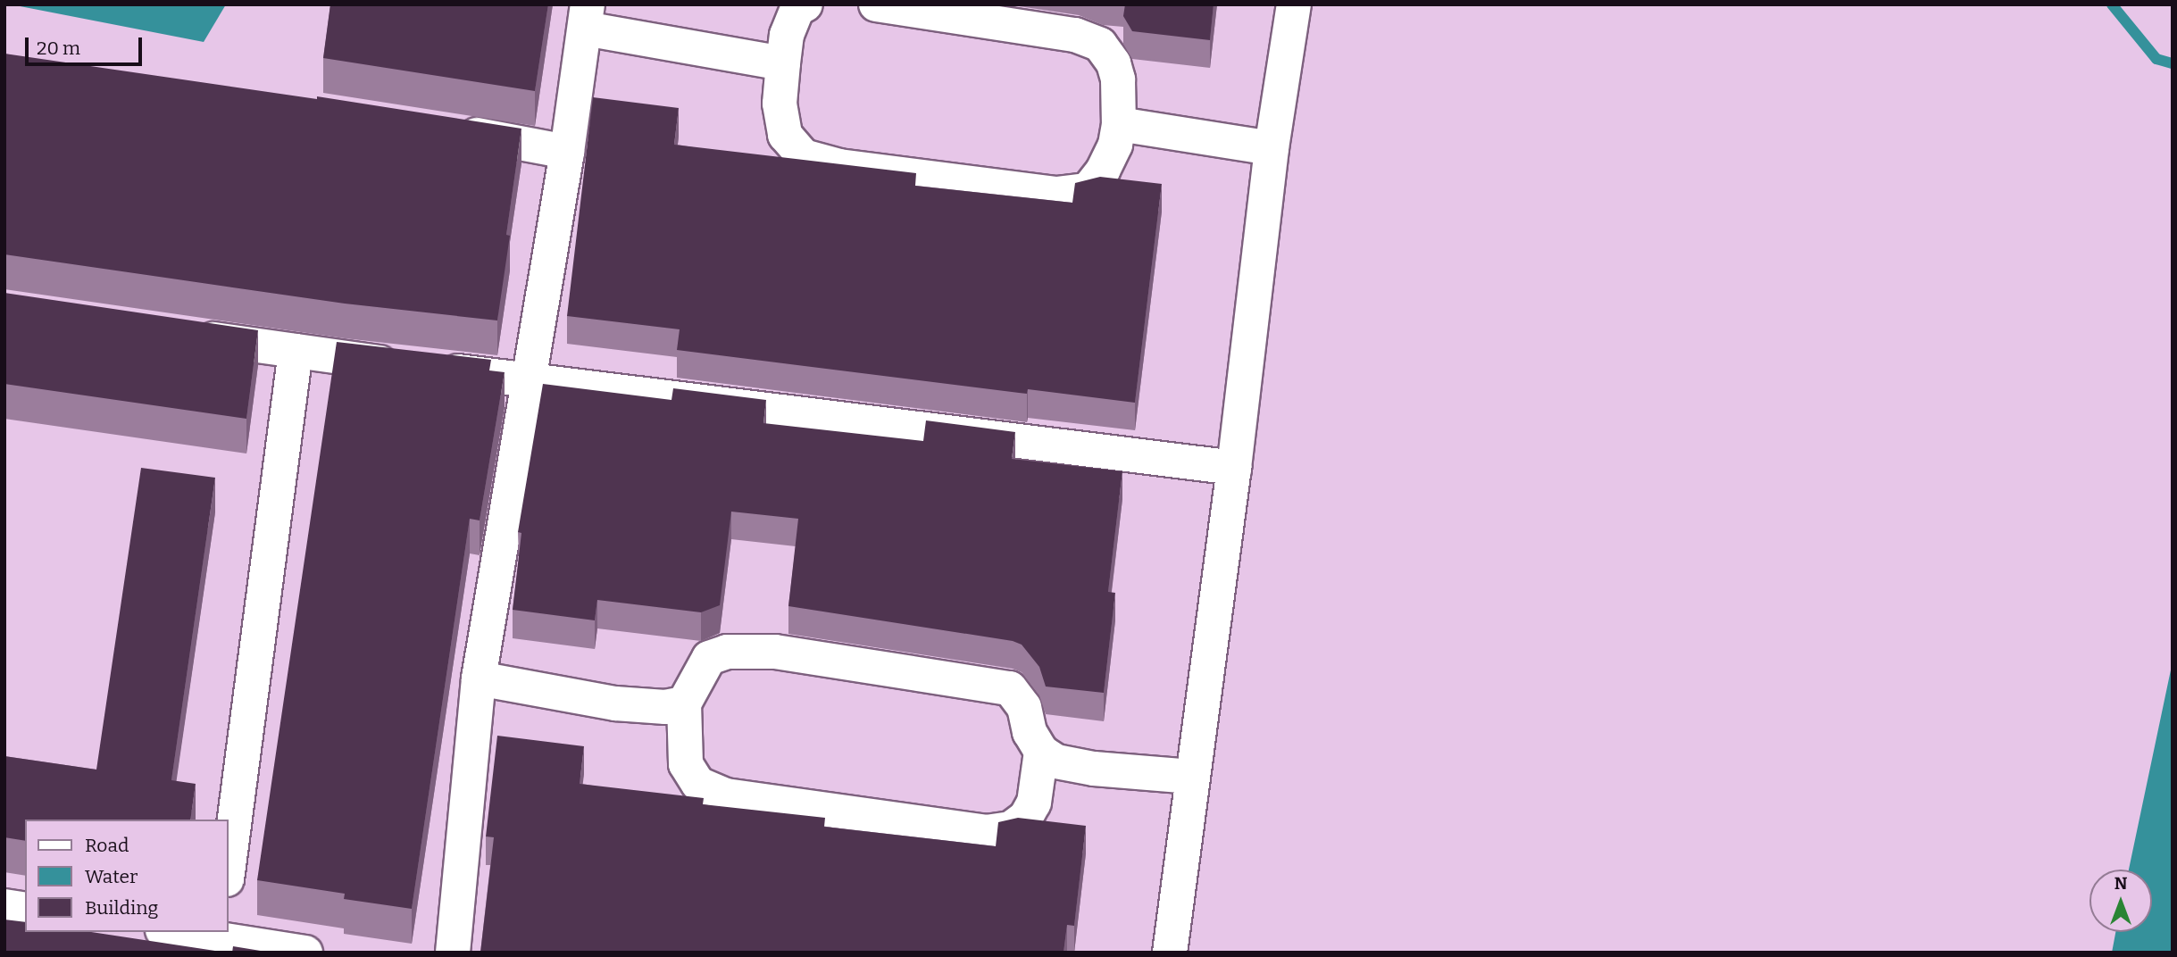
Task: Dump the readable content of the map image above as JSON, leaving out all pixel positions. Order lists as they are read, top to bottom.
{
  "legend": ["Road", "Water", "Building"],
  "scale_bar": "20 m",
  "north": "top"
}
